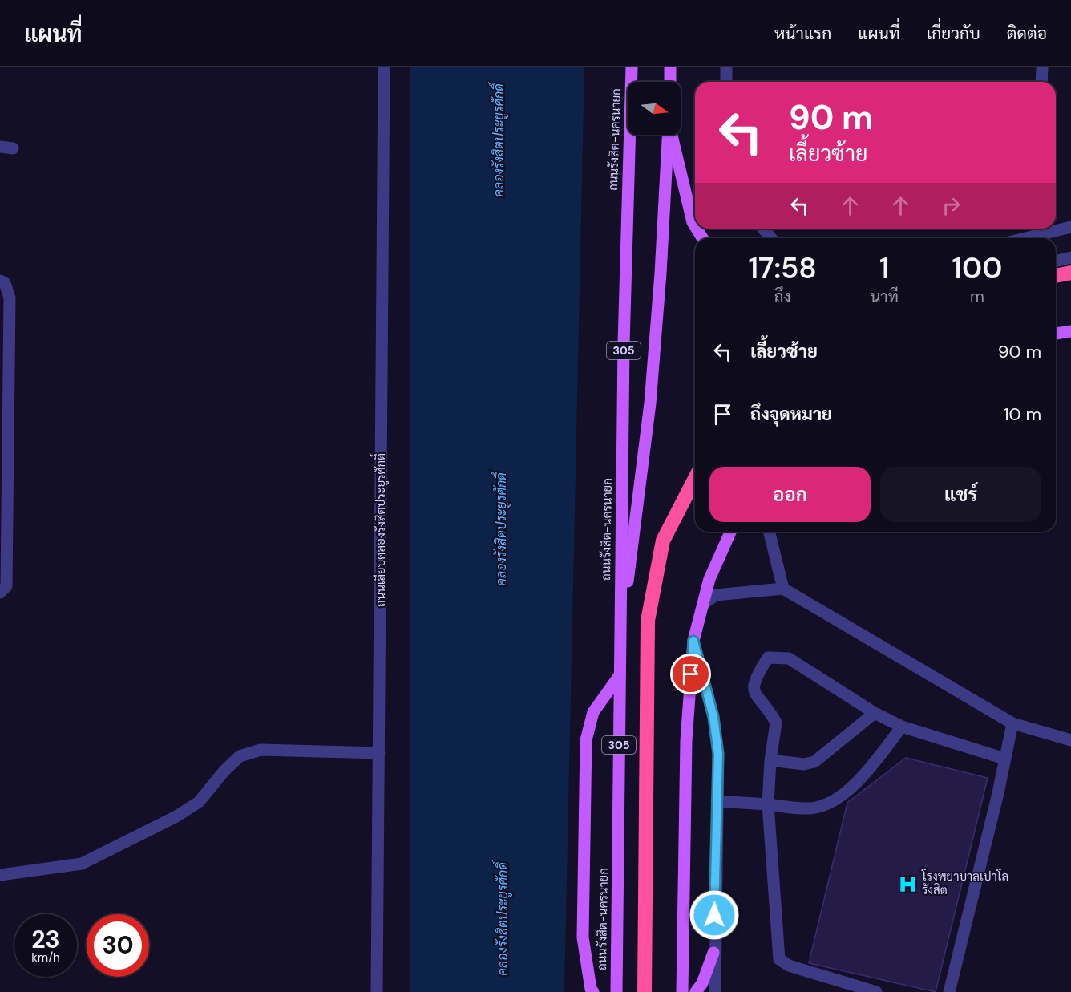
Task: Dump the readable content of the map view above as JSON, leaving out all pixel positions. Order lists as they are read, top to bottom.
{
  "streets": {
    "main road": ["ถนนรังสิต-นครนายก", "305"],
    "street": ["ถนนเลียบคลองรังสิตประยูรศักดิ์"]
  },
  "water": ["คลองรังสิตประยูรศักดิ์"],
  "places": {
    "hospital": ["โรงพยาบาลเปาโล รังสิต"]
  },
  "north": "right",
  "page": {
    "header": "แผนที่",
    "nav": [
      "หน้าแรก",
      "แผนที่",
      "เกี่ยวกับ",
      "ติดต่อ"
    ],
    "turn": ["90 m", "เลี้ยวซ้าย"],
    "eta": [
      "17:58",
      "ถึง",
      "1",
      "นาที",
      "100",
      "m"
    ],
    "list": [
      {
        "name": "เลี้ยวซ้าย",
        "value": "90 m"
      },
      {
        "name": "ถึงจุดหมาย",
        "value": "10 m"
      }
    ],
    "buttons": ["ออก", "แชร์"],
    "speed": "23 km/h",
    "limit": "30"
  }
}
